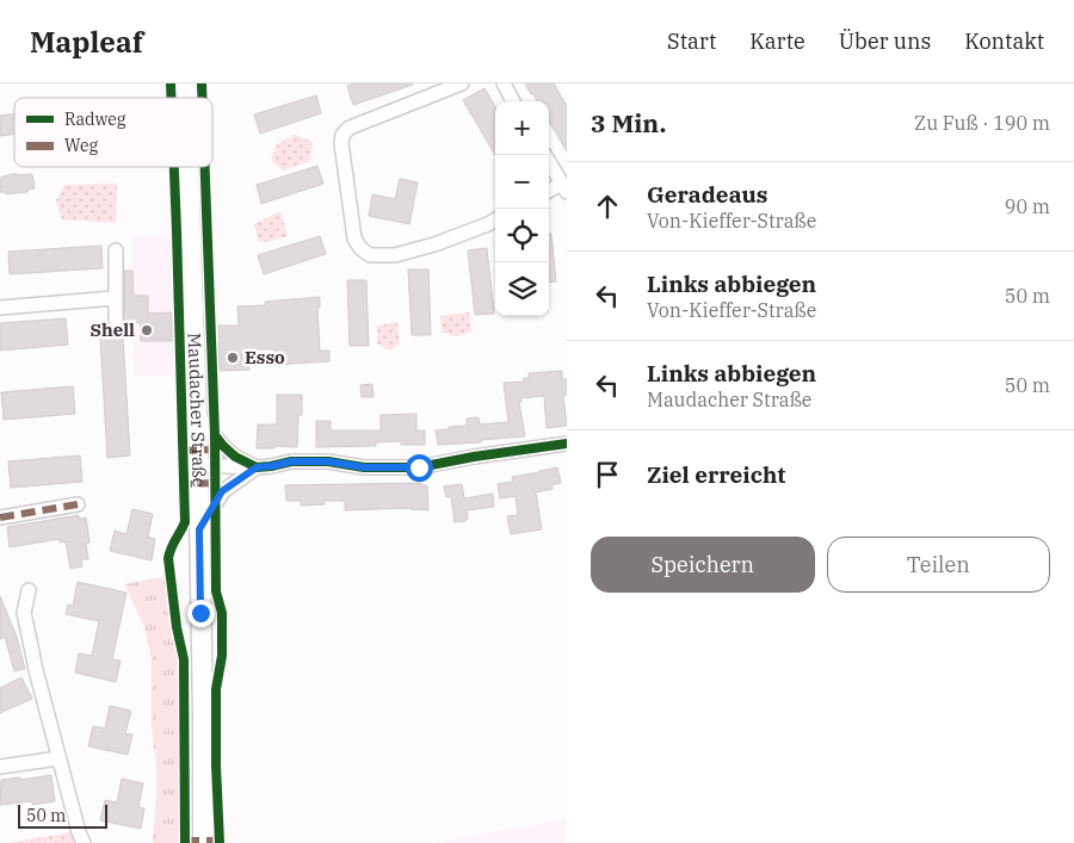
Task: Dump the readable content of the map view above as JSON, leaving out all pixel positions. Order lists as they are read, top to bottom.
{
  "streets": {
    "main road": ["Maudacher Straße"]
  },
  "places": ["Shell", "Esso"],
  "legend": ["Radweg", "Weg"],
  "scale_bar": "50 m",
  "page": {
    "header": "Mapleaf",
    "nav": [
      "Start",
      "Karte",
      "Über uns",
      "Kontakt"
    ],
    "heading": ["3 Min.", "Zu Fuß · 190 m"],
    "map_buttons": ["+", "−"],
    "list": [
      ["Geradeaus", "Von-Kieffer-Straße", "90 m"],
      ["Links abbiegen", "Von-Kieffer-Straße", "50 m"],
      ["Links abbiegen", "Maudacher Straße", "50 m"],
      "Ziel erreicht"
    ],
    "buttons": ["Speichern", "Teilen"],
    "scale": "50 m"
  }
}
